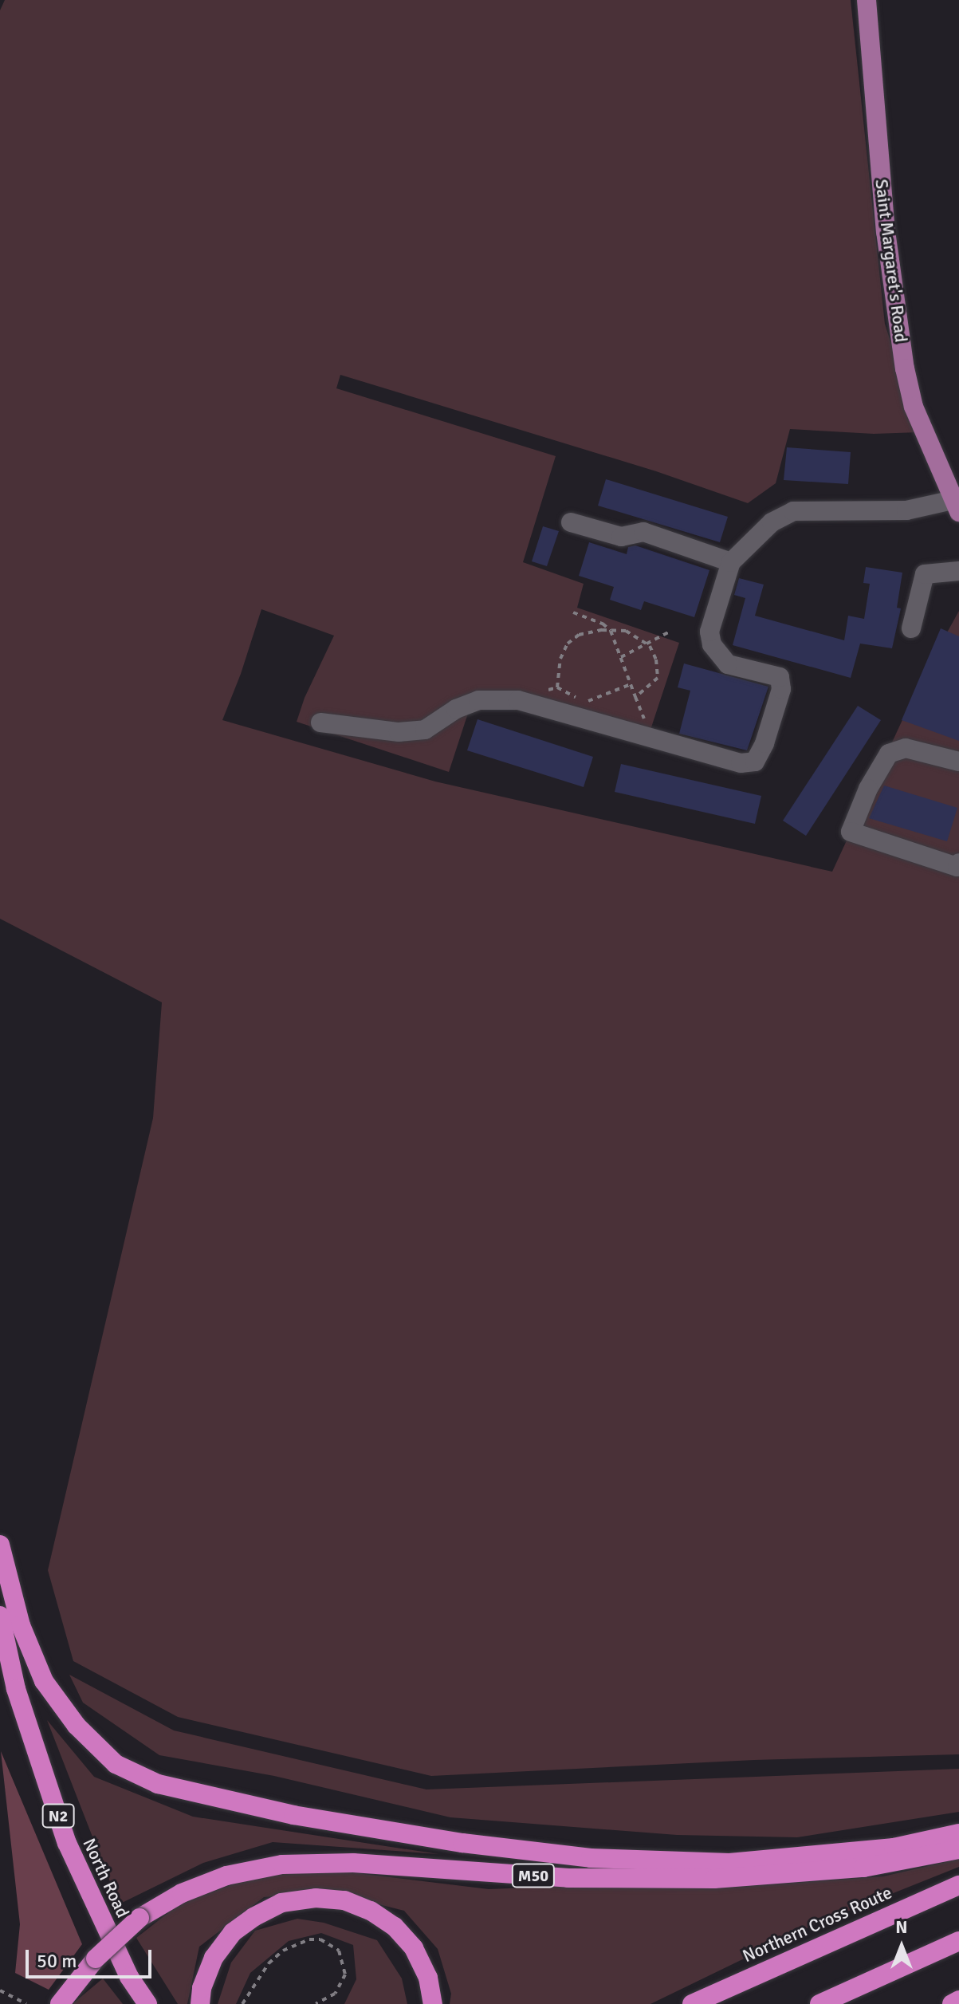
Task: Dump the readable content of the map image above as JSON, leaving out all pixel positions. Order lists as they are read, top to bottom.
{
  "streets": {
    "highway": [
      "N2",
      "M50",
      "North Road",
      "Northern Cross Route"
    ],
    "main road": ["Saint Margaret's Road"]
  },
  "scale_bar": "50 m",
  "north": "top"
}
